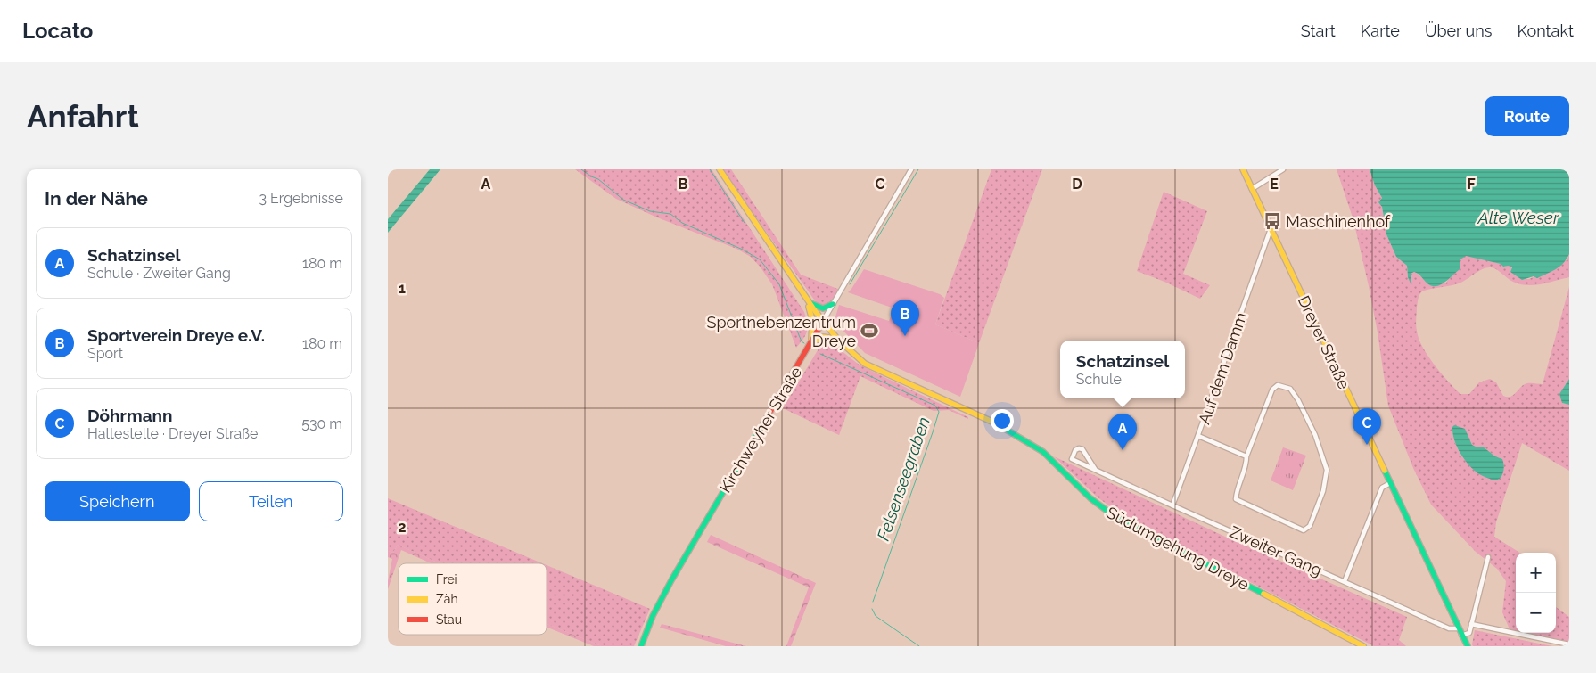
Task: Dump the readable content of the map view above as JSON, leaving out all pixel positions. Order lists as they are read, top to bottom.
{
  "streets": {
    "main road": ["Dreyer Straße", "Kirchweyher Straße", "Südumgehung Dreye"],
    "street": ["Auf dem Damm", "Zweiter Gang"]
  },
  "crossings": [
    ["Dreyer Straße", "Auf dem Damm"],
    ["Dreyer Straße", "Zweiter Gang"],
    ["Auf dem Damm", "Zweiter Gang"],
    ["Kirchweyher Straße", "Südumgehung Dreye"]
  ],
  "water": ["Alte Weser", "Felsenseegraben"],
  "places": {
    "bus stop": ["Maschinenhof"],
    "sports": ["Sportnebenzentrum Dreye"]
  },
  "legend": ["Frei", "Zäh", "Stau"],
  "page": {
    "header": "Locato",
    "nav": [
      "Start",
      "Karte",
      "Über uns",
      "Kontakt"
    ],
    "buttons": [
      "Route",
      ["Speichern", "Teilen"]
    ],
    "title": "Anfahrt",
    "heading": ["In der Nähe", "3 Ergebnisse"],
    "list": [
      {
        "mark": "A",
        "name": "Schatzinsel",
        "note": "Schule · Zweiter Gang",
        "value": "180 m"
      },
      {
        "mark": "B",
        "name": "Sportverein Dreye e.V.",
        "note": "Sport",
        "value": "180 m"
      },
      {
        "mark": "C",
        "name": "Döhrmann",
        "note": "Haltestelle · Dreyer Straße",
        "value": "530 m"
      }
    ],
    "pins": ["B", "C", "A"],
    "popup": ["Schatzinsel", "Schule"],
    "map_buttons": ["+", "−"]
  },
  "grid": {
    "columns": [
      "A",
      "B",
      "C",
      "D",
      "E",
      "F"
    ],
    "rows": ["1", "2"]
  }
}
